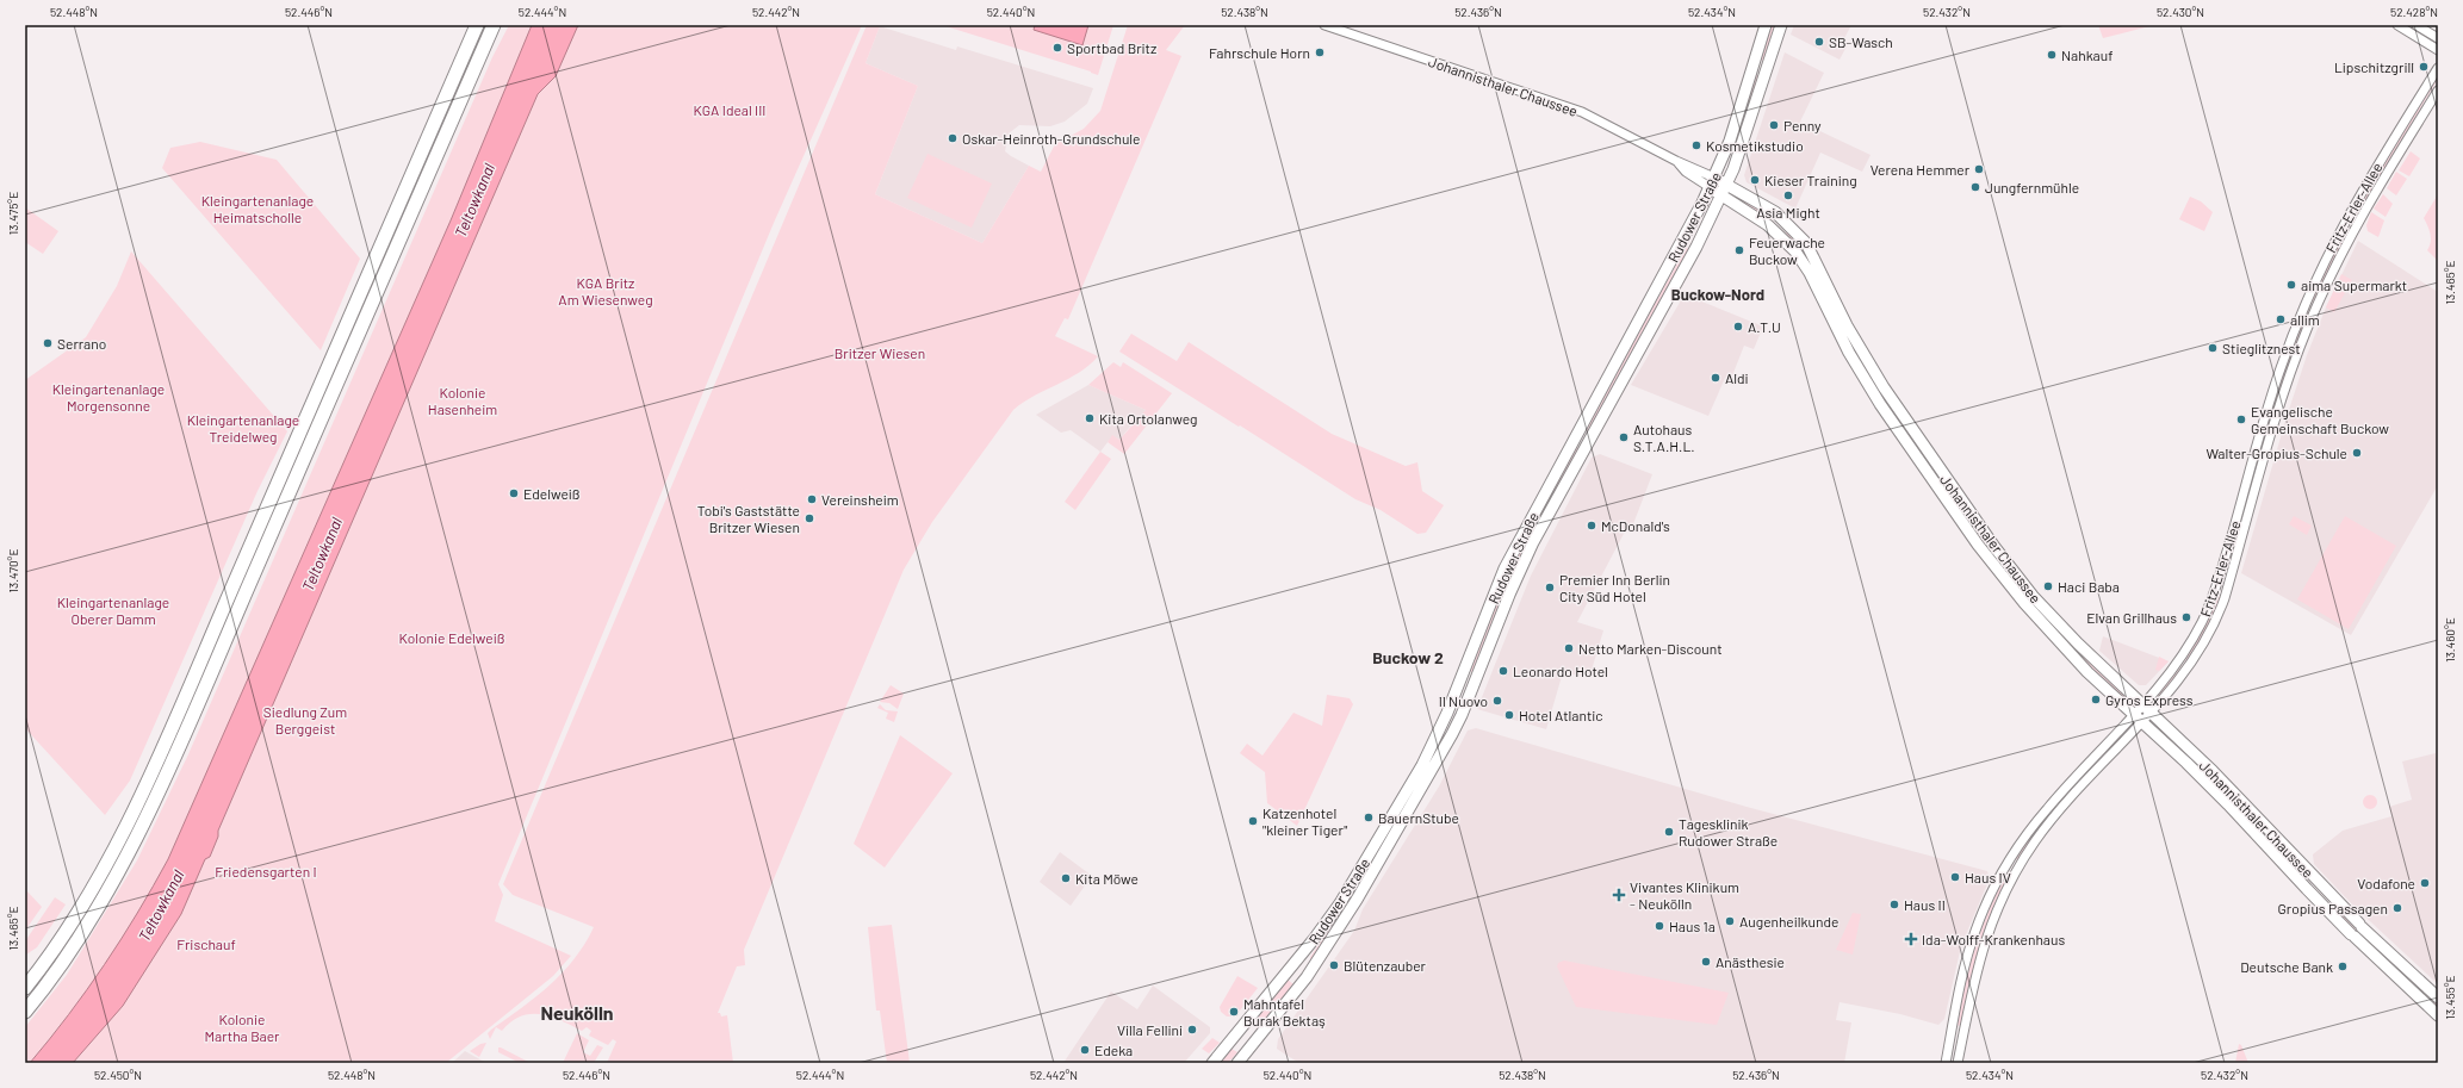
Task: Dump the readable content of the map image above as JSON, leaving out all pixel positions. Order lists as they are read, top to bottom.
{
  "streets": {
    "main road": ["Johannisthaler Chaussee", "Rudower Straße"],
    "street": ["Fritz-Erler-Allee"]
  },
  "crossings": [
    ["Johannisthaler Chaussee", "Fritz-Erler-Allee"],
    ["Johannisthaler Chaussee", "Rudower Straße"]
  ],
  "districts": ["Buckow-Nord", "Buckow 2", "Neukölln"],
  "water": ["Teltowkanal"],
  "parks": [
    "KGA Ideal III",
    "Kleingartenanlage Heimatscholle",
    "KGA Britz Am Wiesenweg",
    "Britzer Wiesen",
    "Kleingartenanlage Morgensonne",
    "Kolonie Hasenheim",
    "Kleingartenanlage Treidelweg",
    "Kleingartenanlage Oberer Damm",
    "Kolonie Edelweiß",
    "Siedlung Zum Berggeist",
    "Friedensgarten I",
    "Frischauf",
    "Kolonie Martha Baer"
  ],
  "places": {
    "other": [
      "SB-Wasch",
      "Sportbad Britz",
      "Fahrschule Horn",
      "Nahkauf",
      "Lipschitzgrill",
      "Penny",
      "Oskar-Heinroth-Grundschule",
      "Kosmetikstudio",
      "Verena Hemmer",
      "Kieser Training",
      "Jungfernmühle",
      "Asia Might",
      "Feuerwache Buckow",
      "aima Supermarkt",
      "allim",
      "A.T.U",
      "Serrano",
      "Stieglitznest",
      "Aldi",
      "Kita Ortolanweg",
      "Evangelische Gemeinschaft Buckow",
      "Autohaus S.T.A.H.L.",
      "Walter-Gropius-Schule",
      "Edelweiß",
      "Vereinsheim",
      "Tobi's Gaststätte Britzer Wiesen",
      "McDonald's",
      "Haci Baba",
      "Premier Inn Berlin City Süd Hotel",
      "Elvan Grillhaus",
      "Netto Marken-Discount",
      "Leonardo Hotel",
      "Gyros Express",
      "Il Nuovo",
      "Hotel Atlantic",
      "BauernStube",
      "Katzenhotel \"kleiner Tiger\"",
      "Tagesklinik Rudower Straße",
      "Haus IV",
      "Kita Möwe",
      "Vodafone",
      "Haus II",
      "Gropius Passagen",
      "Augenheilkunde",
      "Haus 1a",
      "Anästhesie",
      "Blütenzauber",
      "Deutsche Bank",
      "Mahntafel Burak Bektaş",
      "Villa Fellini",
      "Edeka"
    ],
    "health": ["Vivantes Klinikum - Neukölln", "Ida-Wolff-Krankenhaus"]
  },
  "coordinates": [
    "52.448°N",
    "52.446°N",
    "52.444°N",
    "52.442°N",
    "52.440°N",
    "52.438°N",
    "52.436°N",
    "52.434°N",
    "52.432°N",
    "52.430°N",
    "52.428°N",
    "13.475°E",
    "13.465°E",
    "13.470°E",
    "13.460°E",
    "13.455°E",
    "52.450°N"
  ]
}
